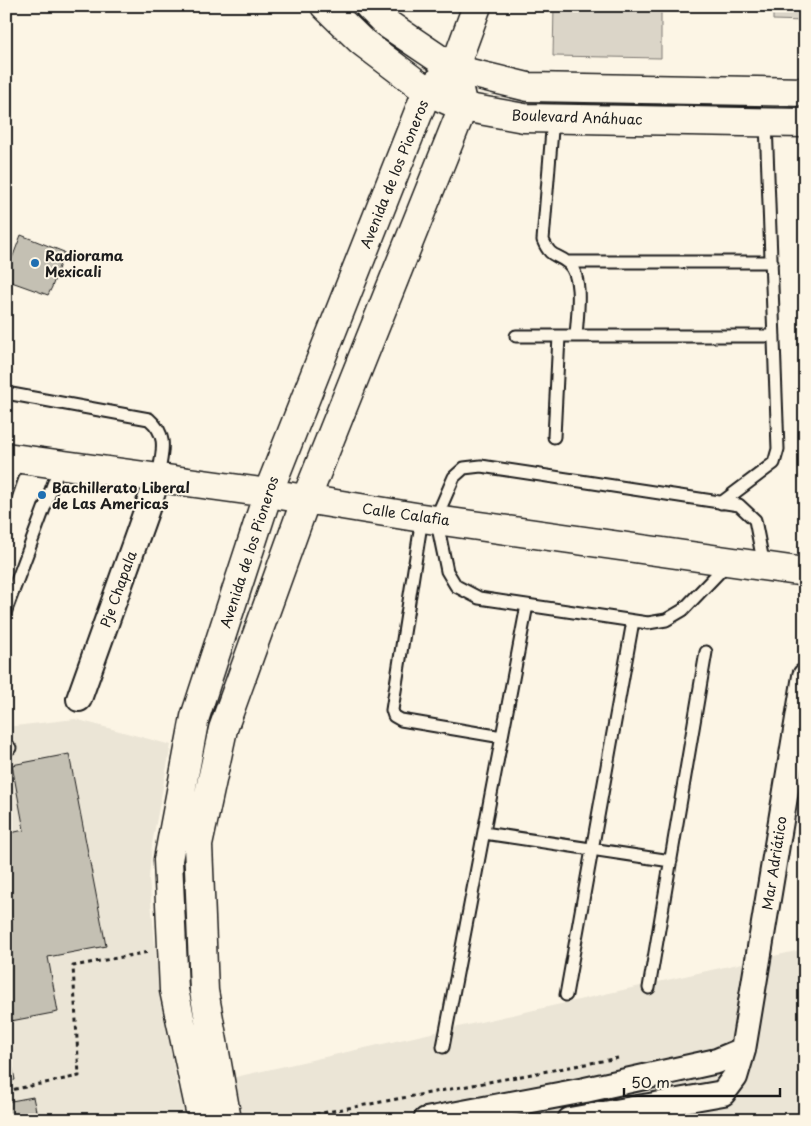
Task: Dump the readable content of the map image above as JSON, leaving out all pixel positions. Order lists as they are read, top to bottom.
{
  "streets": {
    "street": [
      "Boulevard Anáhuac",
      "Avenida de los Pioneros",
      "Calle Calafia",
      "Pje Chapala",
      "Mar Adriático"
    ]
  },
  "crossings": [
    ["Boulevard Anáhuac", "Avenida de los Pioneros"],
    ["Avenida de los Pioneros", "Calle Calafia"],
    ["Calle Calafia", "Pje Chapala"]
  ],
  "places": ["Radiorama Mexicali", "Bachillerato Liberal de Las Americas"],
  "scale_bar": "50 m"
}
